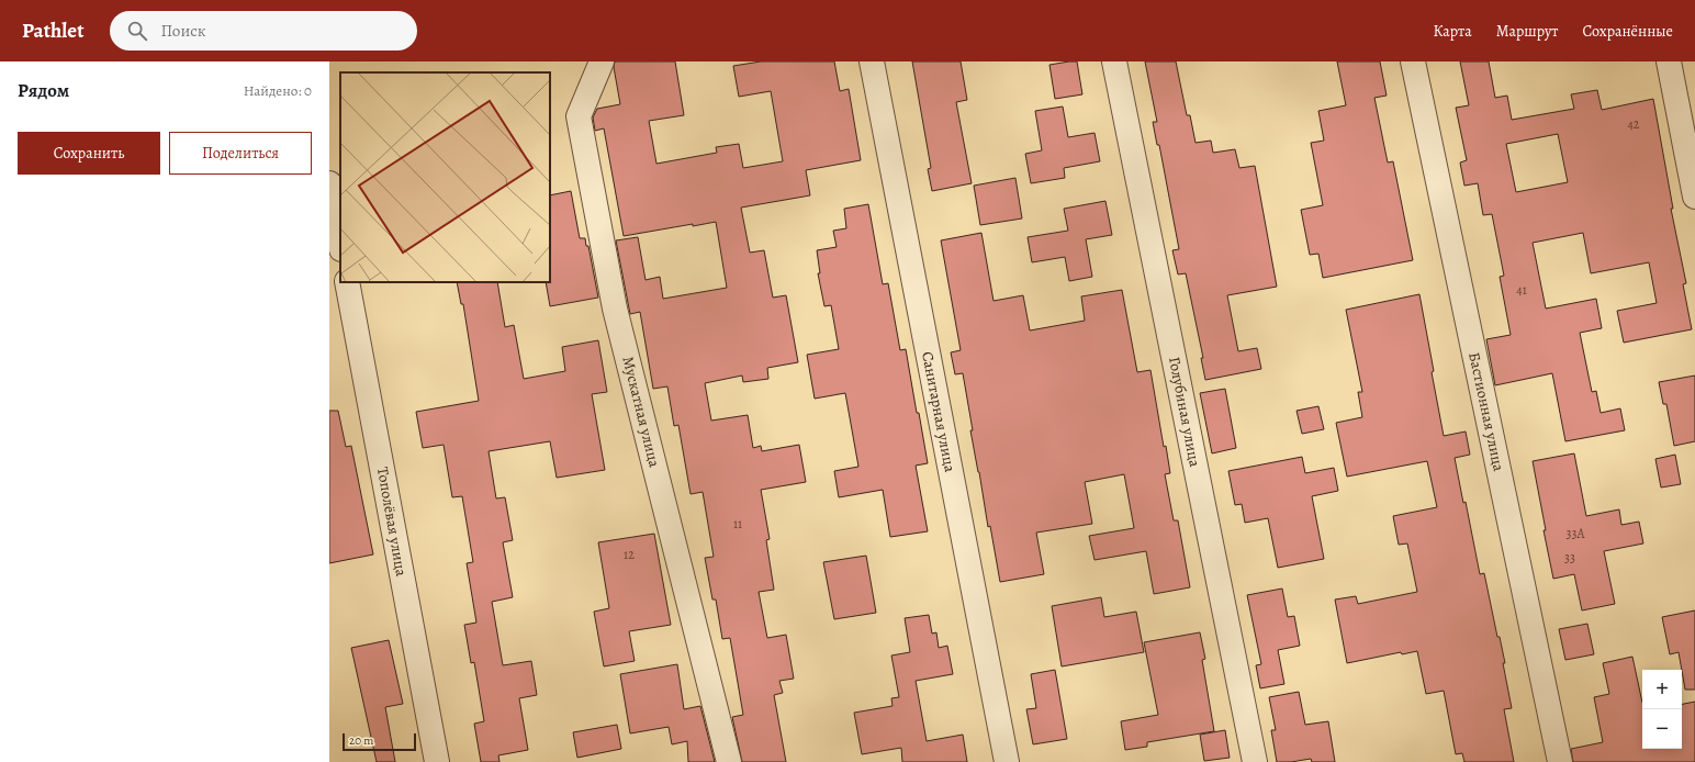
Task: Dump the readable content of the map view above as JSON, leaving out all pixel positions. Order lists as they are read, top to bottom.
{
  "streets": {
    "street": [
      "Мускатная улица",
      "Санитарная улица",
      "Голубиная улица",
      "Бастионная улица",
      "Тополёвая улица"
    ]
  },
  "house_numbers": [
    "42",
    "41",
    "11",
    "33А",
    "12",
    "33"
  ],
  "scale_bar": "20 m",
  "page": {
    "header": "Pathlet",
    "search": "Поиск",
    "nav": ["Карта", "Маршрут", "Сохранённые"],
    "heading": ["Рядом", "Найдено: 0"],
    "buttons": ["Сохранить", "Поделиться"],
    "map_buttons": ["+", "−"],
    "scale": "20 m"
  }
}
